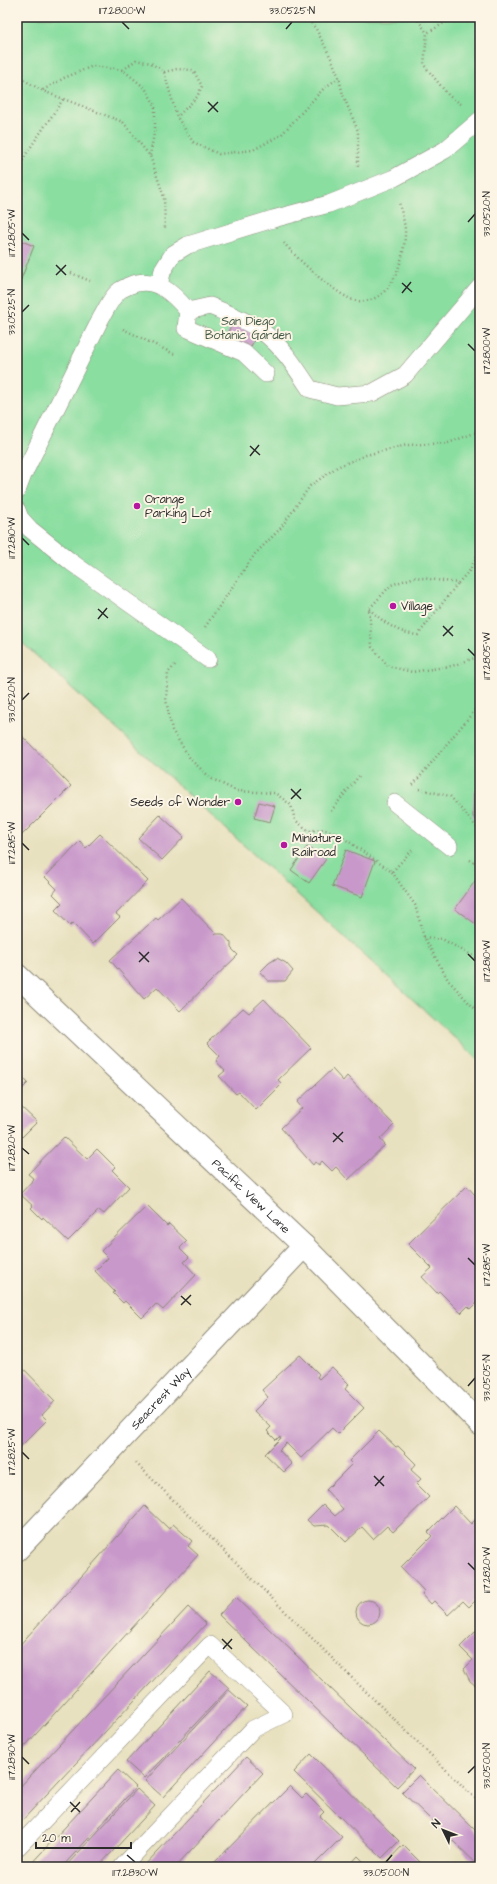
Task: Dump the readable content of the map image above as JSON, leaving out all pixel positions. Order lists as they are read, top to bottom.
{
  "streets": {
    "street": ["Pacific View Lane", "Seacrest Way"]
  },
  "crossings": [
    ["Pacific View Lane", "Seacrest Way"]
  ],
  "parks": ["San Diego Botanic Garden"],
  "places": [
    "Orange Parking Lot",
    "Village",
    "Seeds of Wonder",
    "Miniature Railroad"
  ],
  "scale_bar": "20 m",
  "north": "top left",
  "coordinates": [
    "117.2800°W",
    "33.0525°N",
    "33.0520°N",
    "117.2805°W",
    "117.2810°W",
    "117.2815°W",
    "117.2820°W",
    "33.0505°N",
    "117.2825°W",
    "117.2830°W",
    "33.0500°N"
  ]
}
